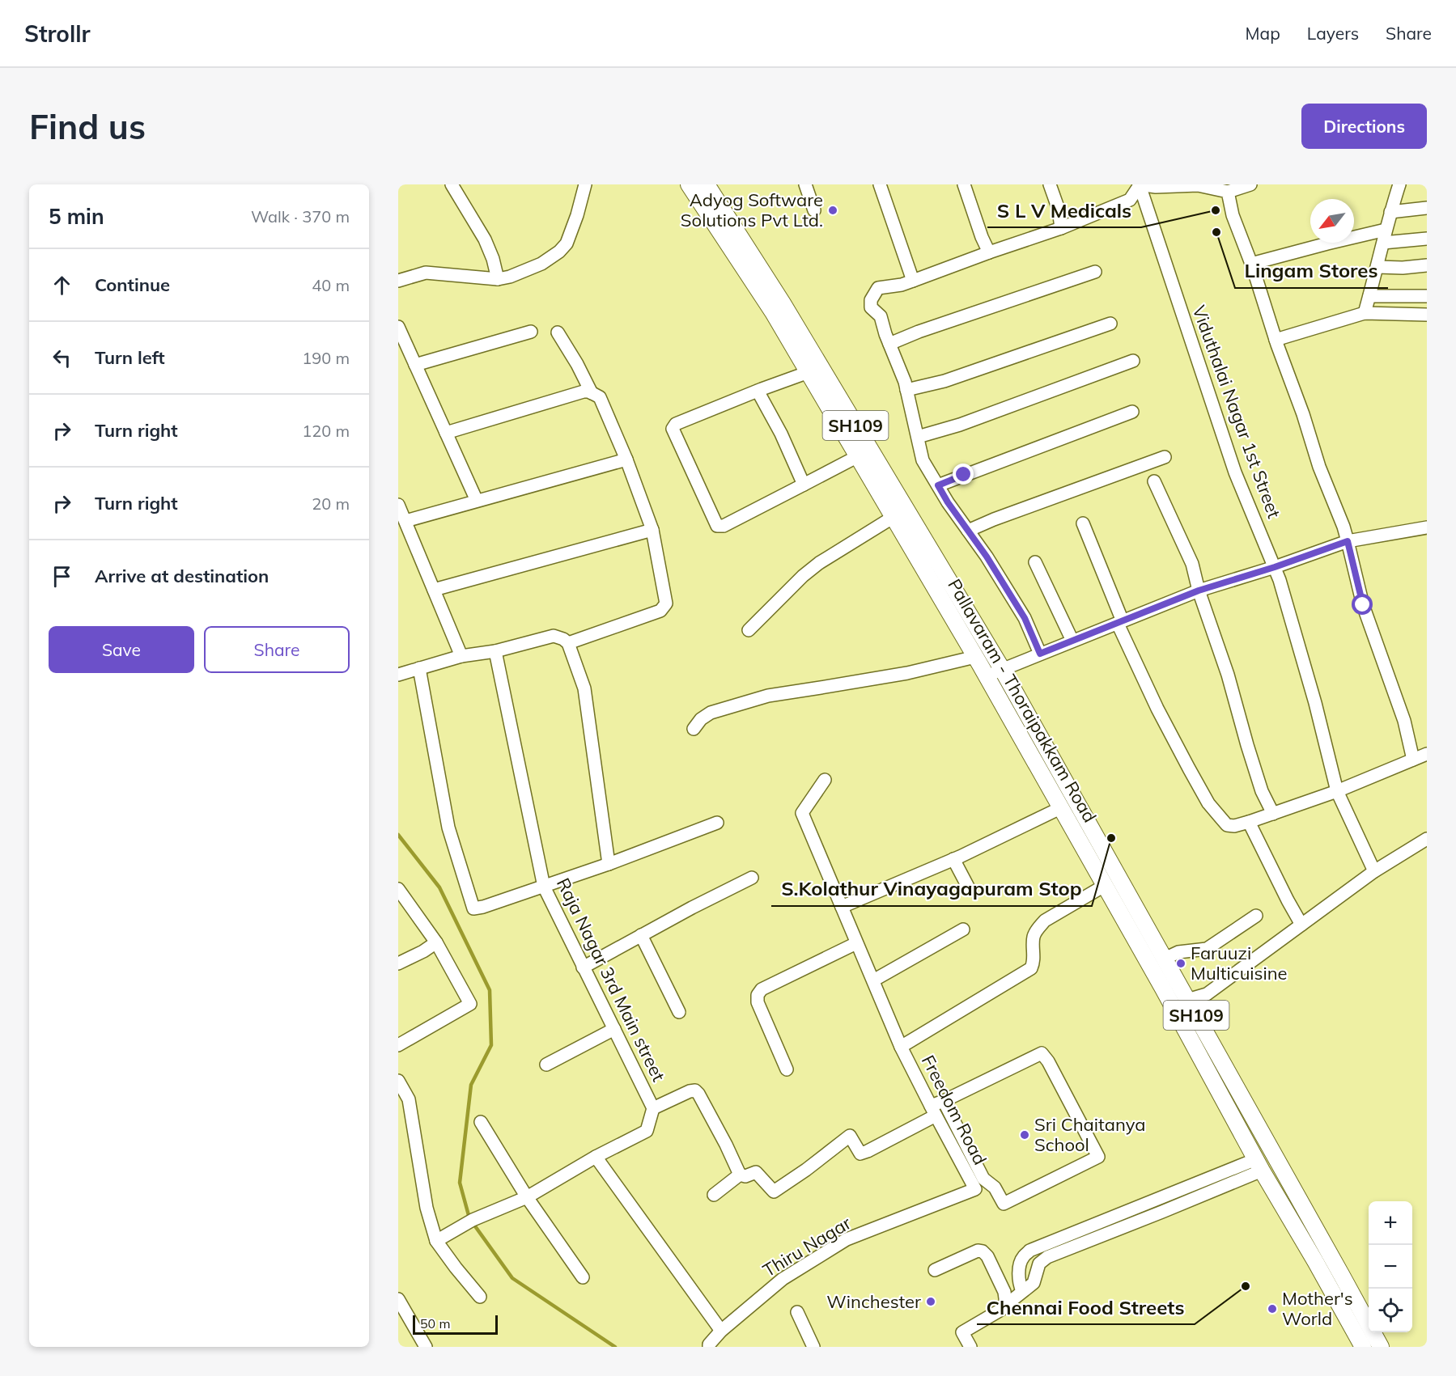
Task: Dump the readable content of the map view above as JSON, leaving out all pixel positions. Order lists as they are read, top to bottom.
{
  "streets": {
    "main road": ["SH109", "Pallavaram - Thoraipakkam Road"],
    "street": [
      "Viduthalai Nagar 1st Street",
      "Raja Nagar 3rd Main street",
      "Freedom Road",
      "Thiru Nagar"
    ]
  },
  "crossings": [
    ["Freedom Road", "Thiru Nagar"]
  ],
  "places": [
    "Adyog Software Solutions Pvt Ltd.",
    "S L V Medicals",
    "Lingam Stores",
    "S.Kolathur Vinayagapuram Stop",
    "Faruuzi Multicuisine",
    "Sri Chaitanya School",
    "Chennai Food Streets",
    "Winchester",
    "Mother's World"
  ],
  "scale_bar": "50 m",
  "north": "bottom left",
  "page": {
    "header": "Strollr",
    "nav": ["Map", "Layers", "Share"],
    "buttons": [
      "Directions",
      ["Save", "Share"]
    ],
    "title": "Find us",
    "heading": ["5 min", "Walk · 370 m"],
    "list": [
      ["Continue", "40 m"],
      ["Turn left", "190 m"],
      ["Turn right", "120 m"],
      ["Turn right", "20 m"],
      "Arrive at destination"
    ],
    "map_buttons": ["+", "−"],
    "scale": "50 m"
  }
}
